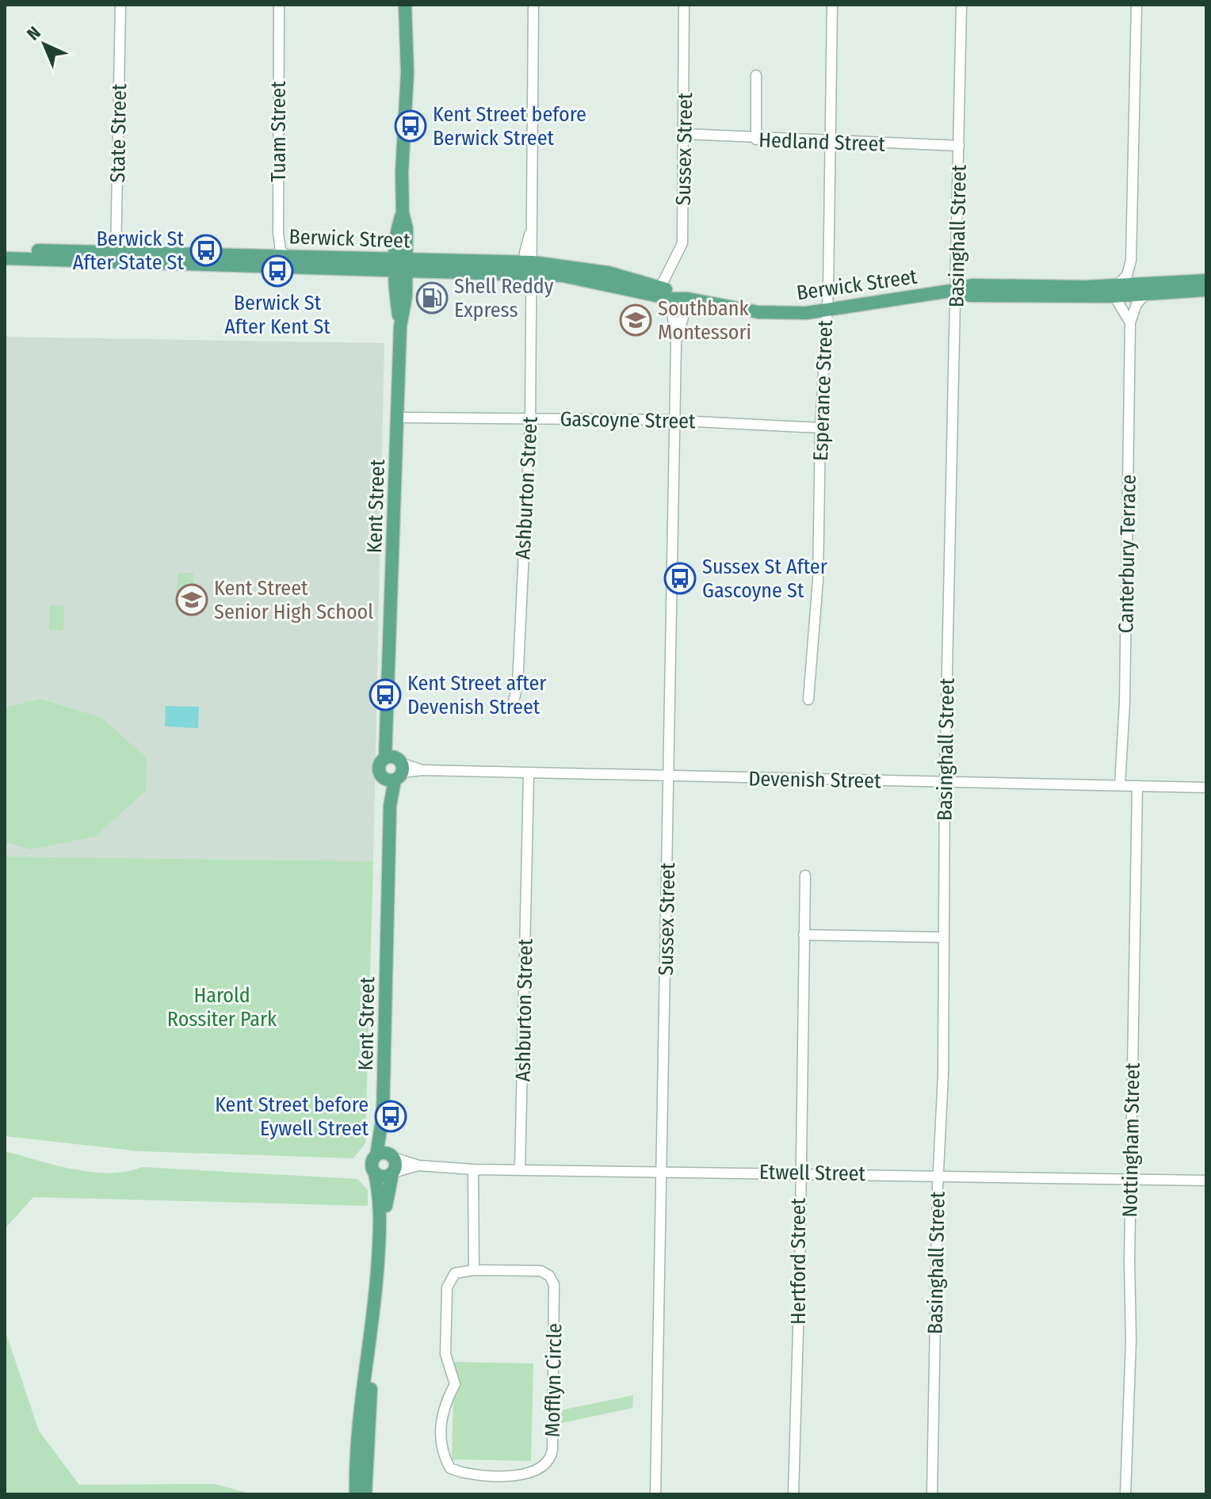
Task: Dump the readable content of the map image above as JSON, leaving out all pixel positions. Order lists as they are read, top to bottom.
{
  "streets": {
    "main road": ["Berwick Street", "Kent Street"],
    "street": [
      "Tuam Street",
      "State Street",
      "Hedland Street",
      "Sussex Street",
      "Basinghall Street",
      "Esperance Street",
      "Gascoyne Street",
      "Ashburton Street",
      "Canterbury Terrace",
      "Devenish Street",
      "Nottingham Street",
      "Etwell Street",
      "Hertford Street",
      "Mofflyn Circle"
    ]
  },
  "crossings": [
    ["Tuam Street", "Berwick Street"],
    ["State Street", "Berwick Street"],
    ["Hedland Street", "Sussex Street"],
    ["Hedland Street", "Basinghall Street"],
    ["Hedland Street", "Esperance Street"],
    ["Sussex Street", "Berwick Street"],
    ["Sussex Street", "Gascoyne Street"],
    ["Sussex Street", "Devenish Street"],
    ["Sussex Street", "Etwell Street"],
    ["Basinghall Street", "Berwick Street"],
    ["Basinghall Street", "Devenish Street"],
    ["Basinghall Street", "Etwell Street"],
    ["Berwick Street", "Esperance Street"],
    ["Berwick Street", "Ashburton Street"],
    ["Berwick Street", "Kent Street"],
    ["Berwick Street", "Canterbury Terrace"],
    ["Esperance Street", "Gascoyne Street"],
    ["Gascoyne Street", "Ashburton Street"],
    ["Gascoyne Street", "Kent Street"],
    ["Ashburton Street", "Devenish Street"],
    ["Ashburton Street", "Etwell Street"],
    ["Kent Street", "Devenish Street"],
    ["Kent Street", "Etwell Street"],
    ["Canterbury Terrace", "Devenish Street"],
    ["Devenish Street", "Nottingham Street"],
    ["Nottingham Street", "Etwell Street"],
    ["Etwell Street", "Hertford Street"]
  ],
  "parks": ["Harold Rossiter Park"],
  "places": {
    "bus stop": [
      "Kent Street before Berwick Street",
      "Berwick St After State St",
      "Berwick St After Kent St",
      "Sussex St After Gascoyne St",
      "Kent Street after Devenish Street",
      "Kent Street before Eywell Street"
    ],
    "fuel station": ["Shell Reddy Express"],
    "school or university": ["Southbank Montessori", "Kent Street Senior High School"]
  },
  "north": "top left"
}
